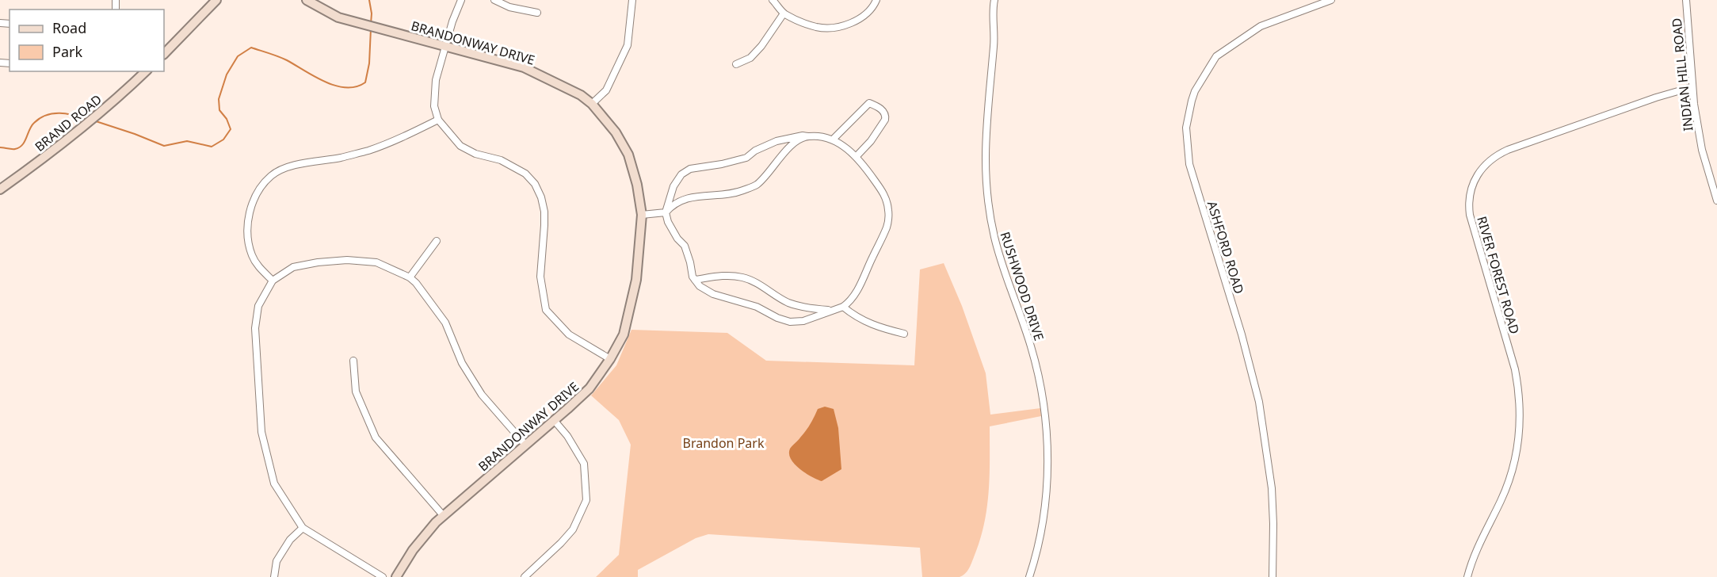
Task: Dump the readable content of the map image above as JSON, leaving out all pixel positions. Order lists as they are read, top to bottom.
{
  "streets": {
    "street": [
      "BRANDONWAY DRIVE",
      "INDIAN HILL ROAD",
      "BRAND ROAD",
      "ASHFORD ROAD",
      "RIVER FOREST ROAD",
      "RUSHWOOD DRIVE"
    ]
  },
  "crossings": [
    ["INDIAN HILL ROAD", "RIVER FOREST ROAD"]
  ],
  "parks": ["Brandon Park"],
  "legend": ["Road", "Park"]
}
